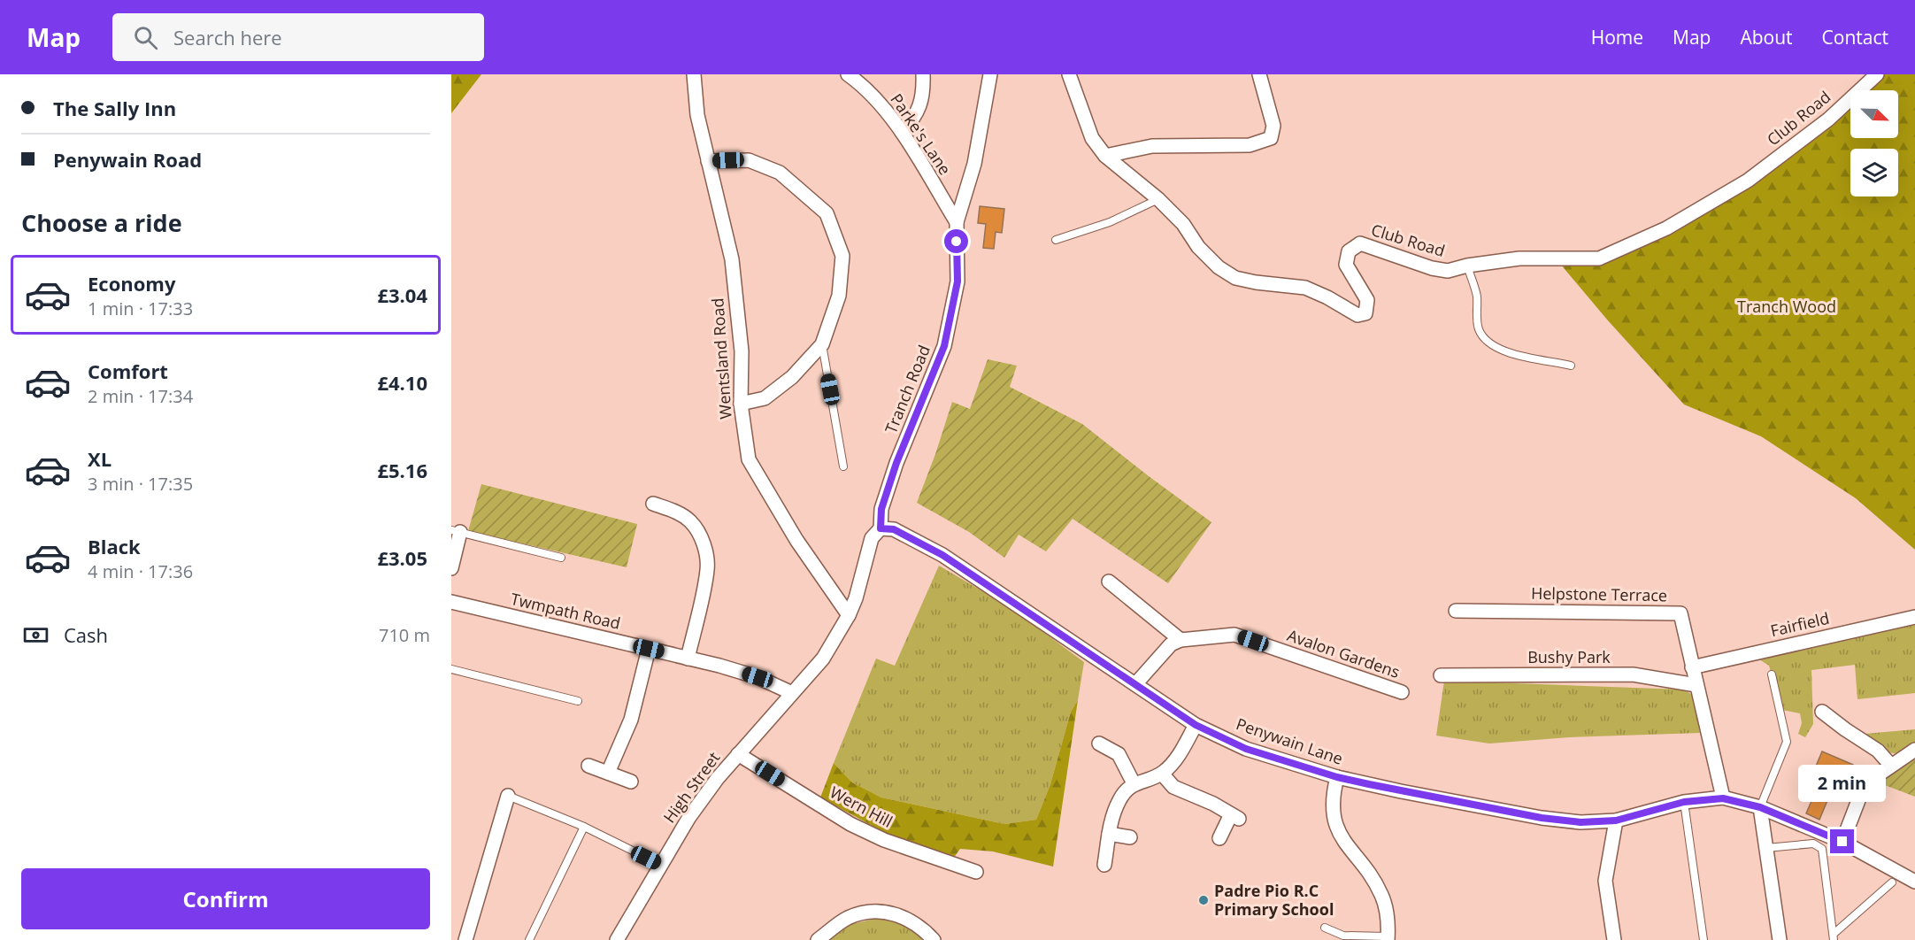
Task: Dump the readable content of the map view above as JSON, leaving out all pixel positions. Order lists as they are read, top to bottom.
{
  "streets": {
    "street": [
      "Club Road",
      "Parke's Lane",
      "Wentsland Road",
      "Tranch Road",
      "Helpstone Terrace",
      "Twmpath Road",
      "Fairfield",
      "Avalon Gardens",
      "Bushy Park",
      "Penywain Lane",
      "High Street",
      "Wern Hill"
    ]
  },
  "crossings": [
    ["Parke's Lane", "Tranch Road"],
    ["Wentsland Road", "Tranch Road"],
    ["Tranch Road", "Twmpath Road"],
    ["Tranch Road", "Penywain Lane"],
    ["Tranch Road", "High Street"],
    ["Helpstone Terrace", "Fairfield"],
    ["Helpstone Terrace", "Bushy Park"],
    ["Helpstone Terrace", "Penywain Lane"],
    ["Twmpath Road", "High Street"],
    ["High Street", "Wern Hill"]
  ],
  "parks": ["Tranch Wood"],
  "places": ["Padre Pio R.C Primary School"],
  "north": "bottom right",
  "page": {
    "header": "Map",
    "search": "Search here",
    "nav": [
      "Home",
      "Map",
      "About",
      "Contact"
    ],
    "banner": ["The Sally Inn", "Penywain Road"],
    "heading": "Choose a ride",
    "list": [
      {
        "name": "Economy",
        "note": "1 min · 17:33",
        "value": "£3.04"
      },
      {
        "name": "Comfort",
        "note": "2 min · 17:34",
        "value": "£4.10"
      },
      {
        "name": "XL",
        "note": "3 min · 17:35",
        "value": "£5.16"
      },
      {
        "name": "Black",
        "note": "4 min · 17:36",
        "value": "£3.05"
      }
    ],
    "pay": ["Cash", "710 m"],
    "bubble": "2 min",
    "buttons": "Confirm"
  }
}
